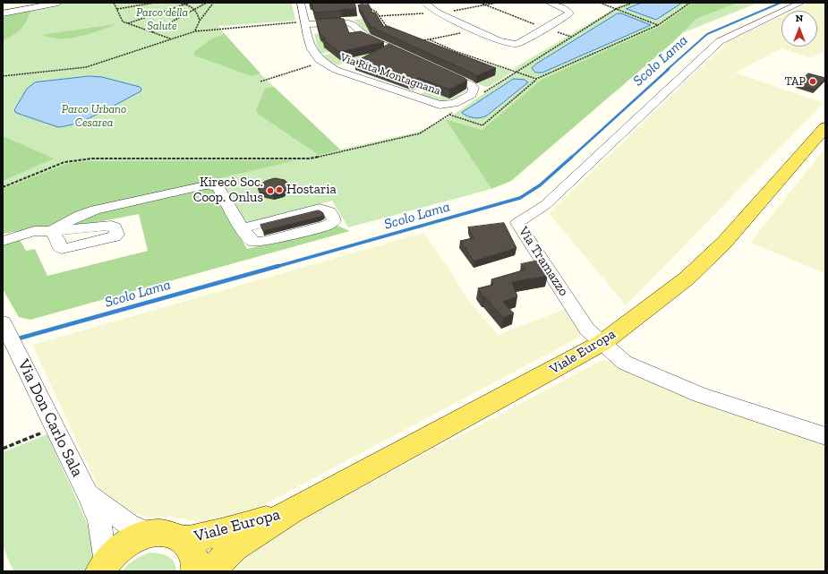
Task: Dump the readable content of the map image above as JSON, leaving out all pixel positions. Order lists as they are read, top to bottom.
{
  "streets": {
    "main road": ["Viale Europa"],
    "street": ["Via Rita Montagnana", "Via Tramazzo", "Via Don Carlo Sala"]
  },
  "crossings": [
    ["Via Tramazzo", "Viale Europa"]
  ],
  "water": ["Scolo Lama"],
  "parks": ["Parco della Salute", "Parco Urbano Cesarea"],
  "places": ["TAP", "Hostaria", "Kirecò Soc. Coop. Onlus"],
  "north": "top"
}
